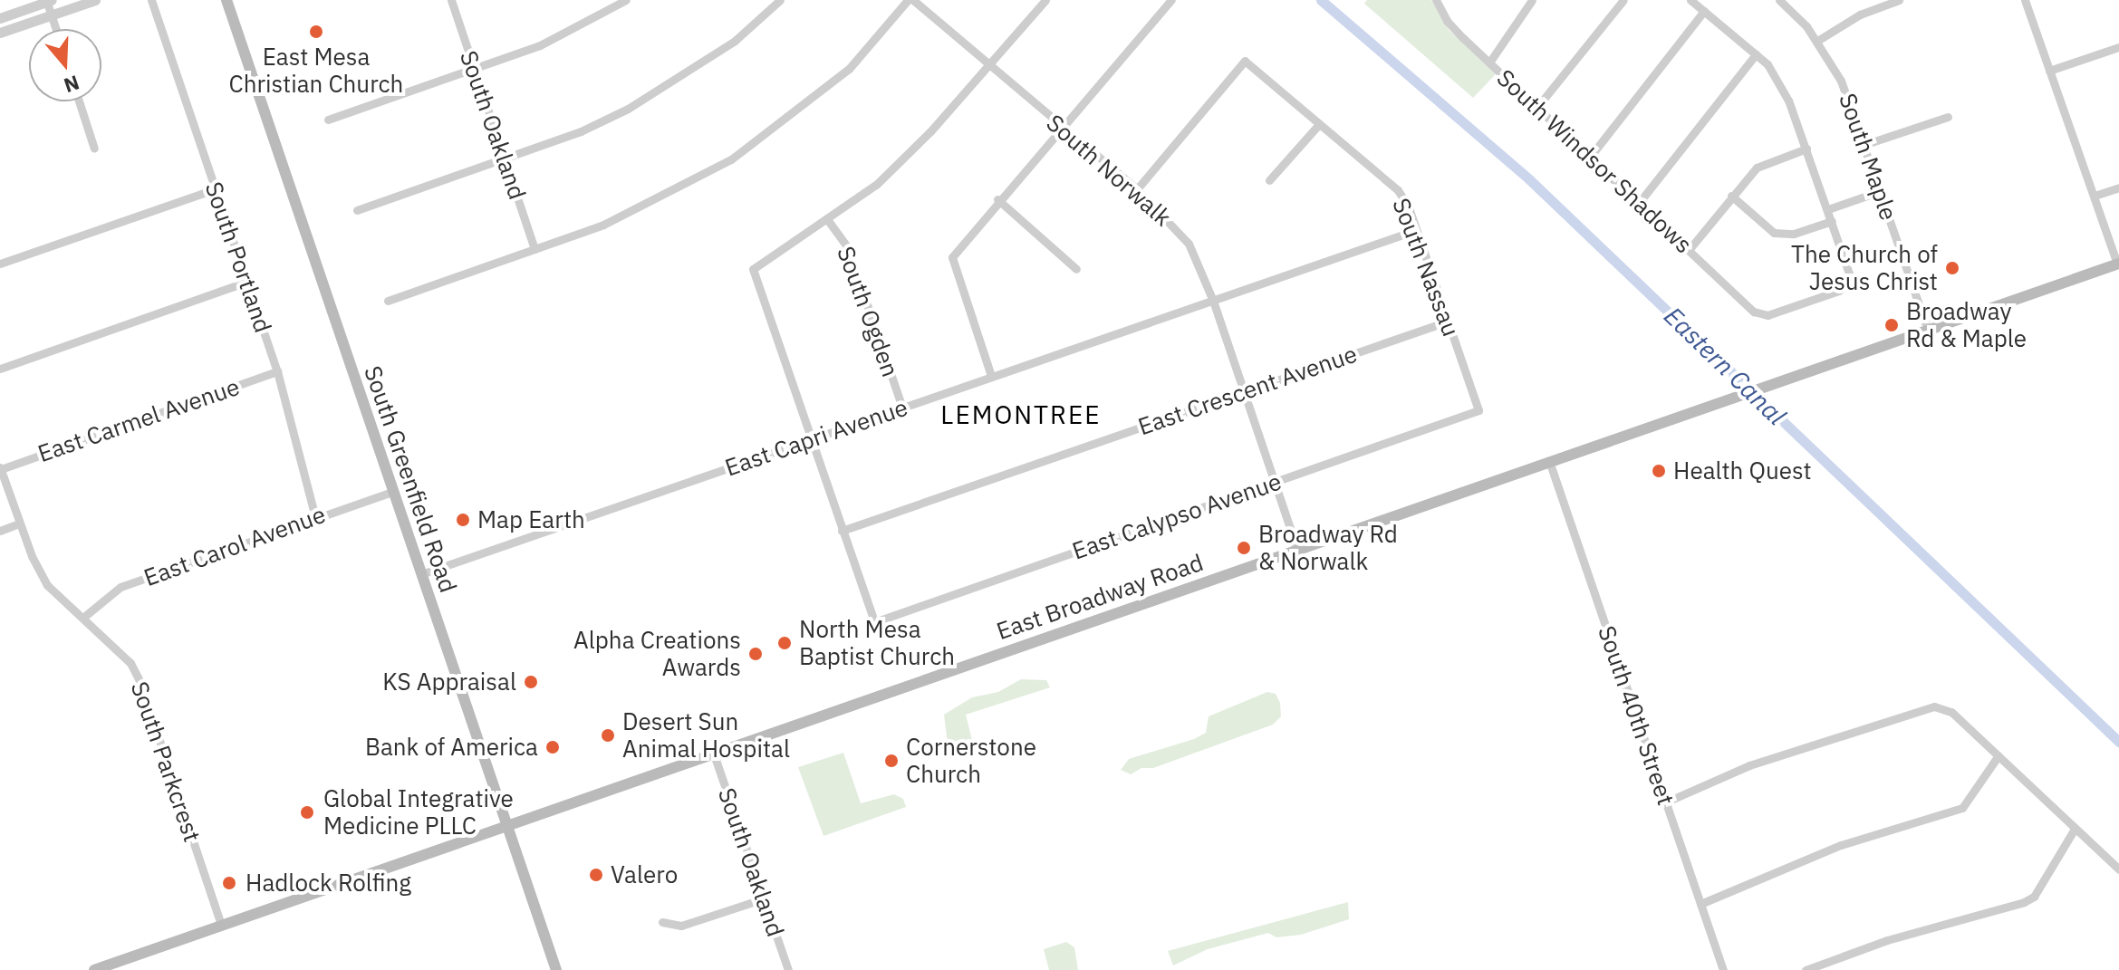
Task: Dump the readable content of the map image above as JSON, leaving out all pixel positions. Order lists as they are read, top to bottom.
{
  "streets": {
    "main road": ["South Greenfield Road", "East Broadway Road"],
    "street": [
      "South Oakland",
      "South Maple",
      "South Windsor Shadows",
      "South Norwalk",
      "South Portland",
      "South Nassau",
      "South Ogden",
      "East Crescent Avenue",
      "East Carmel Avenue",
      "East Capri Avenue",
      "East Calypso Avenue",
      "East Carol Avenue",
      "South 40th Street",
      "South Parkcrest"
    ]
  },
  "crossings": [
    ["South Oakland", "East Broadway Road"],
    ["South Maple", "East Broadway Road"],
    ["South Norwalk", "South Nassau"],
    ["South Norwalk", "East Crescent Avenue"],
    ["South Norwalk", "East Capri Avenue"],
    ["South Norwalk", "East Calypso Avenue"],
    ["South Norwalk", "East Broadway Road"],
    ["South Portland", "East Carmel Avenue"],
    ["South Portland", "East Carol Avenue"],
    ["South Nassau", "East Crescent Avenue"],
    ["South Nassau", "East Capri Avenue"],
    ["South Nassau", "East Calypso Avenue"],
    ["South Ogden", "East Capri Avenue"],
    ["East Crescent Avenue", "East Calypso Avenue"],
    ["East Carmel Avenue", "South Parkcrest"],
    ["East Capri Avenue", "South Greenfield Road"],
    ["South Greenfield Road", "East Carol Avenue"],
    ["South Greenfield Road", "East Broadway Road"],
    ["East Carol Avenue", "South Parkcrest"],
    ["East Broadway Road", "South 40th Street"],
    ["East Broadway Road", "South Parkcrest"]
  ],
  "districts": ["LEMONTREE"],
  "water": ["Eastern Canal"],
  "places": [
    "East Mesa Christian Church",
    "The Church of Jesus Christ",
    "Broadway Rd & Maple",
    "Health Quest",
    "Map Earth",
    "Broadway Rd & Norwalk",
    "North Mesa Baptist Church",
    "Alpha Creations Awards",
    "KS Appraisal",
    "Desert Sun Animal Hospital",
    "Bank of America",
    "Cornerstone Church",
    "Global Integrative Medicine PLLC",
    "Valero",
    "Hadlock Rolfing"
  ],
  "north": "bottom"
}
